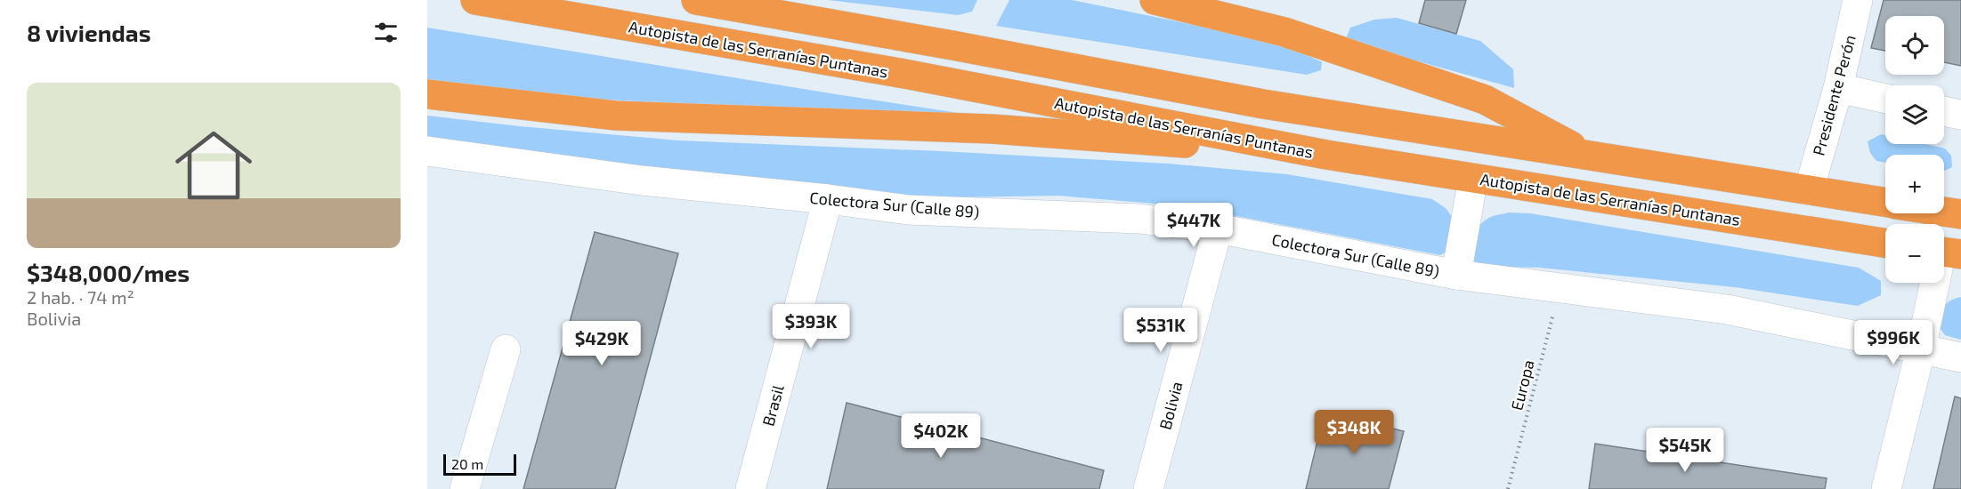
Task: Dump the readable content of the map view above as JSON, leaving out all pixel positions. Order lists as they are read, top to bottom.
{
  "streets": {
    "highway": ["Autopista de las Serranías Puntanas"],
    "street": [
      "Presidente Perón",
      "Colectora Sur (Calle 89)",
      "Brasil",
      "Bolivia"
    ],
    "path": ["Europa"]
  },
  "crossings": [
    ["Colectora Sur (Calle 89)", "Europa"],
    ["Colectora Sur (Calle 89)", "Brasil"],
    ["Colectora Sur (Calle 89)", "Bolivia"]
  ],
  "scale_bar": "20 m",
  "page": {
    "heading": "8 viviendas",
    "map_buttons": ["+", "−"],
    "list": [
      {
        "name": "$348,000/mes",
        "note": "2 hab. · 74 m² · Bolivia"
      }
    ],
    "price": [
      "$447K",
      "$393K",
      "$531K",
      "$996K",
      "$429K",
      "$348K",
      "$402K",
      "$545K"
    ],
    "scale": "20 m"
  }
}
